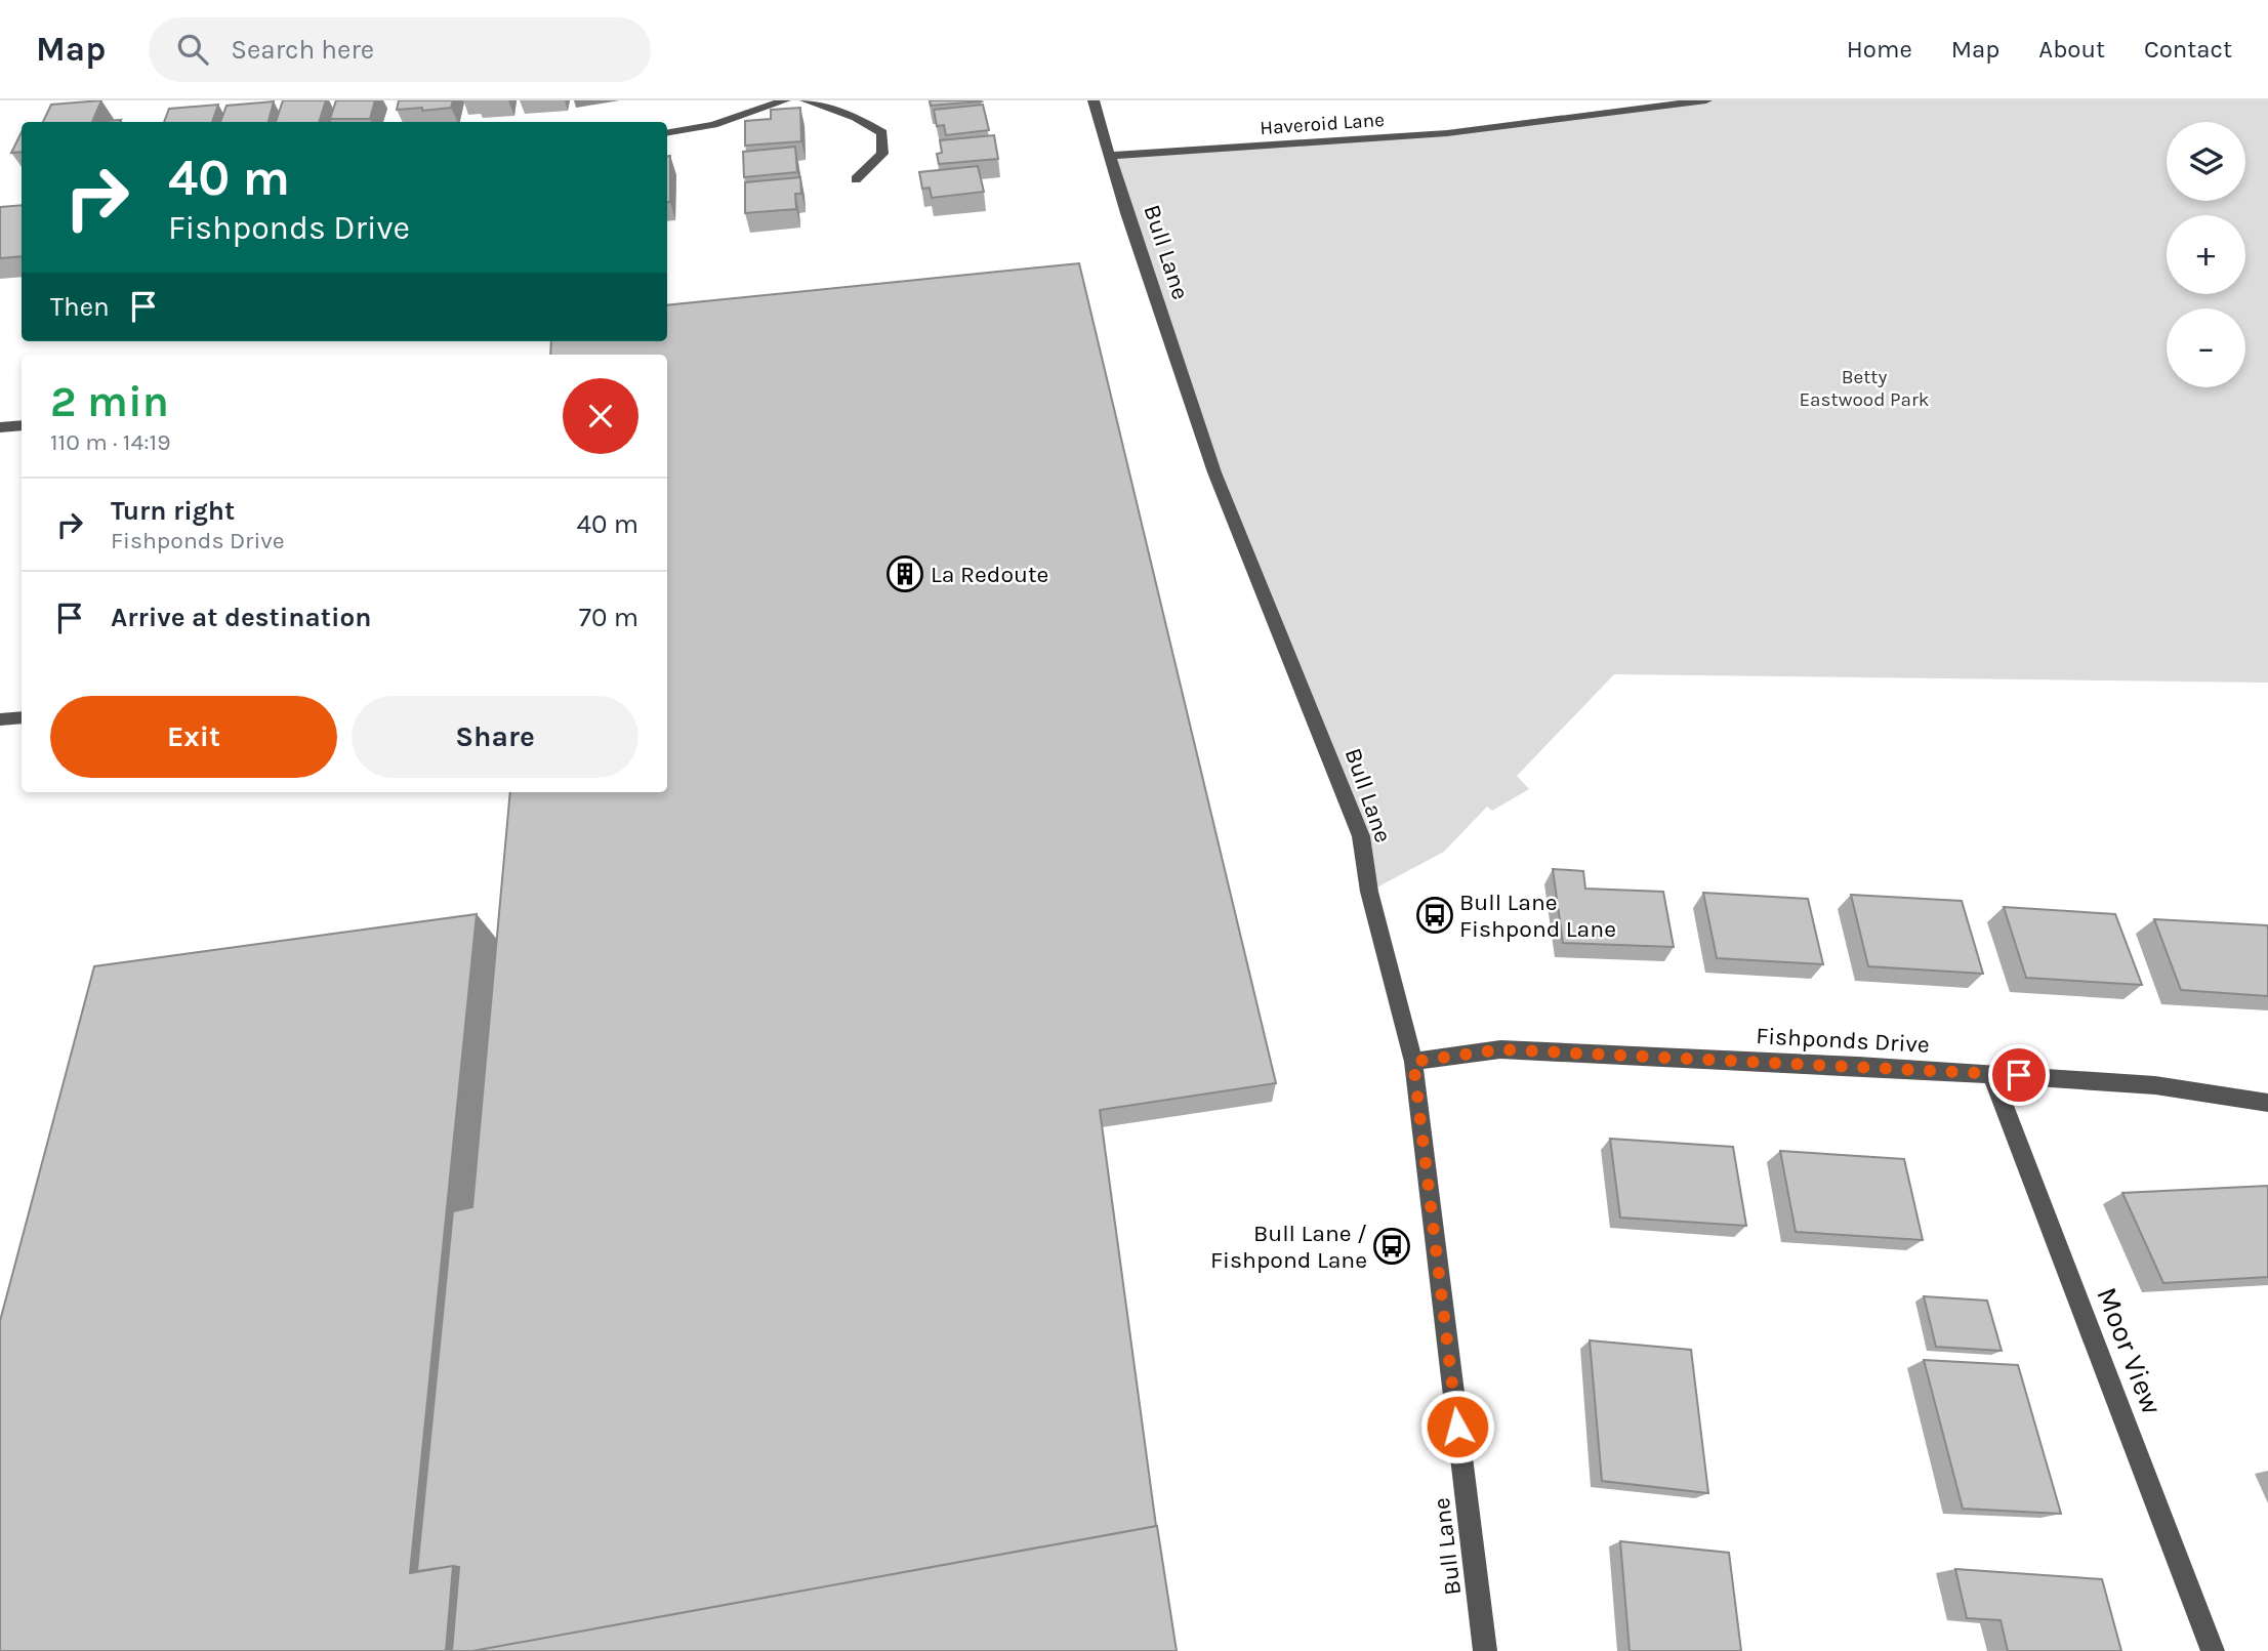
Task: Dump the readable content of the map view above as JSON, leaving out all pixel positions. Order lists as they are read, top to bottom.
{
  "streets": {
    "street": [
      "Haveroid Lane",
      "Bull Lane",
      "Fishponds Drive",
      "Moor View"
    ]
  },
  "crossings": [
    ["Haveroid Lane", "Bull Lane"],
    ["Bull Lane", "Fishponds Drive"],
    ["Fishponds Drive", "Moor View"]
  ],
  "parks": ["Betty Eastwood Park"],
  "places": {
    "building": ["La Redoute"],
    "bus stop": ["Bull Lane Fishpond Lane", "Bull Lane / Fishpond Lane"]
  },
  "page": {
    "header": "Map",
    "search": "Search here",
    "nav": [
      "Home",
      "Map",
      "About",
      "Contact"
    ],
    "map_buttons": ["+", "−"],
    "turn": ["40 m", "Fishponds Drive"],
    "then": "Then",
    "heading": ["2 min", "110 m · 14:19"],
    "list": [
      {
        "name": "Turn right",
        "note": "Fishponds Drive",
        "value": "40 m"
      },
      {
        "name": "Arrive at destination",
        "value": "70 m"
      }
    ],
    "buttons": ["Exit", "Share"]
  }
}
